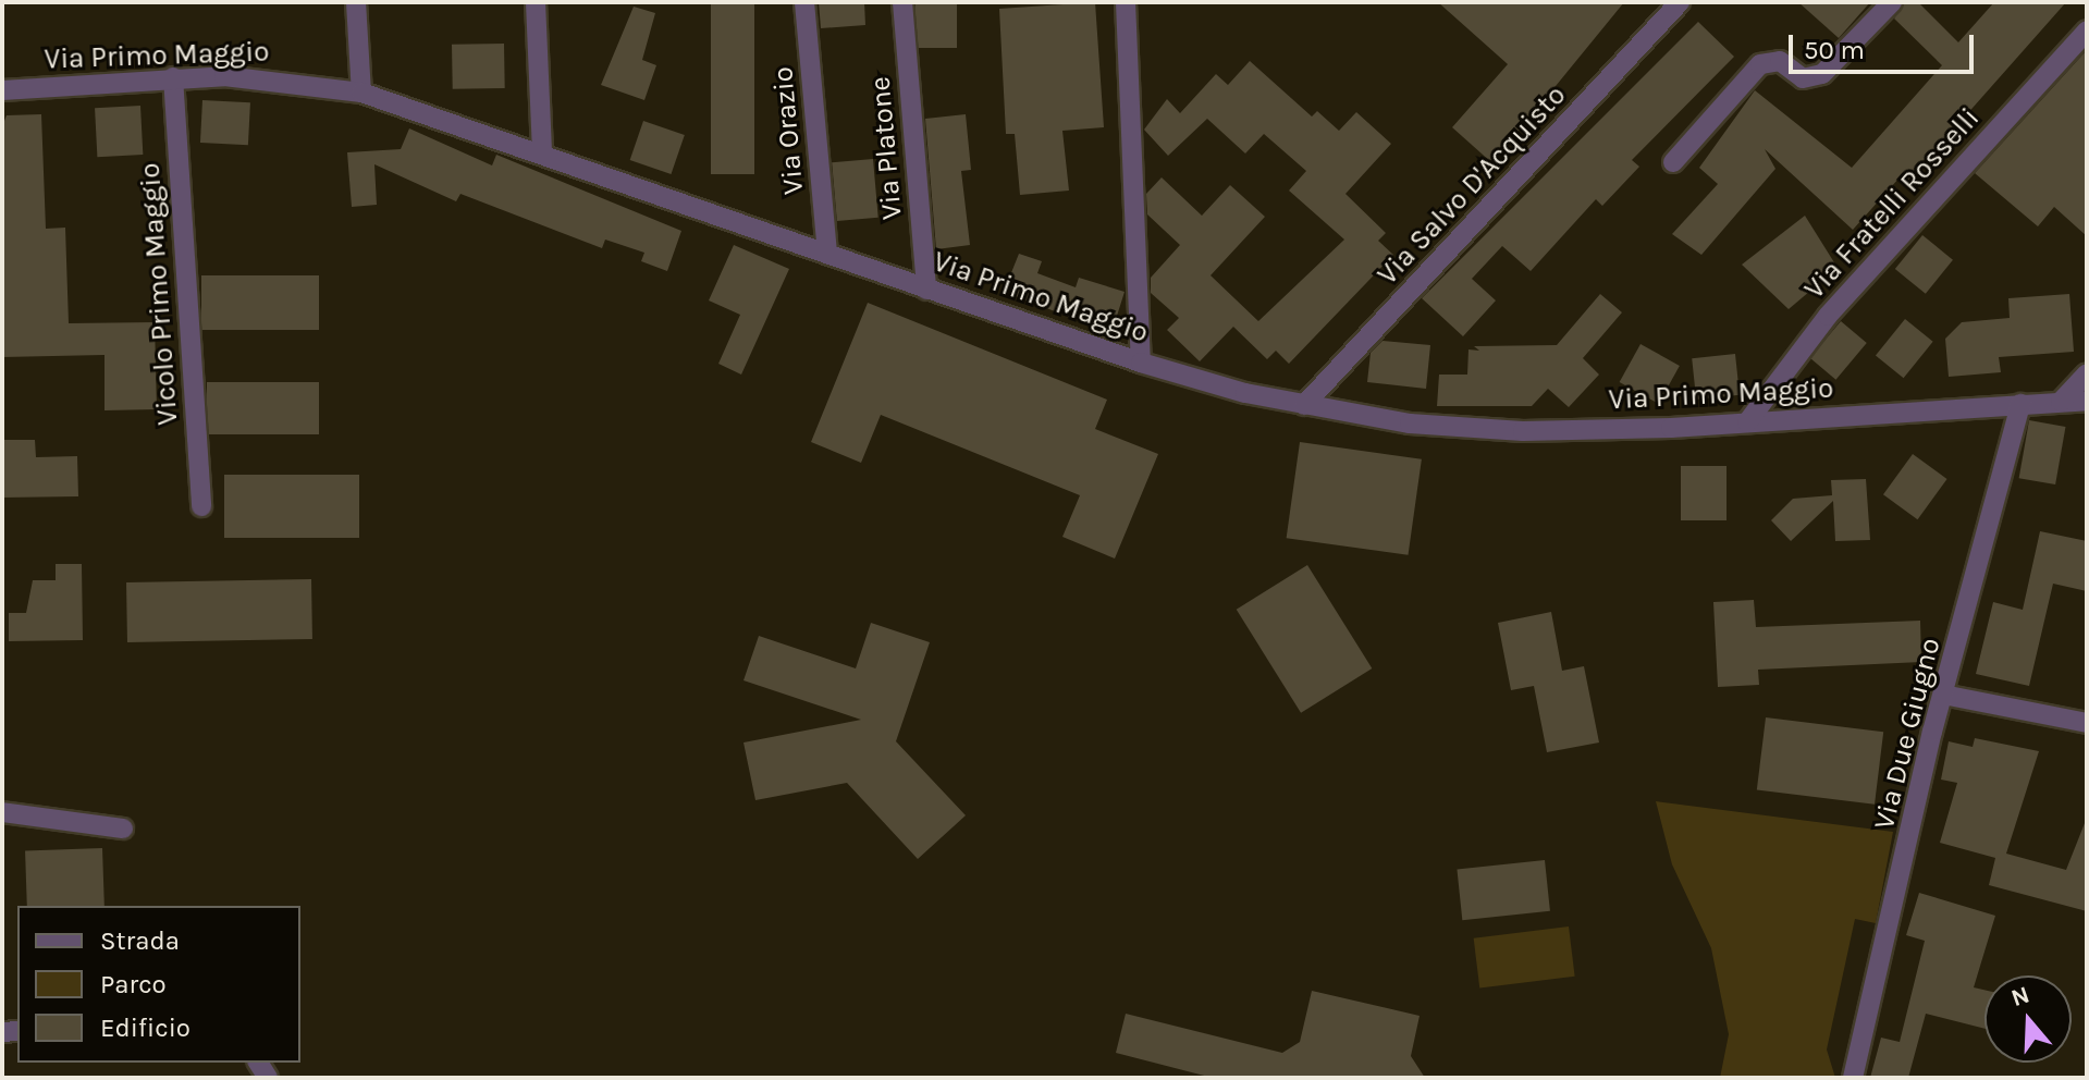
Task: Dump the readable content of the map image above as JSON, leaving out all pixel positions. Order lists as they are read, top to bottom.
{
  "streets": {
    "street": [
      "Via Primo Maggio",
      "Via Orazio",
      "Via Platone",
      "Via Salvo D'Acquisto",
      "Via Fratelli Rosselli",
      "Vicolo Primo Maggio",
      "Via Due Giugno"
    ]
  },
  "crossings": [
    ["Via Primo Maggio", "Via Orazio"],
    ["Via Primo Maggio", "Via Platone"],
    ["Via Primo Maggio", "Via Salvo D'Acquisto"],
    ["Via Primo Maggio", "Via Fratelli Rosselli"],
    ["Via Primo Maggio", "Vicolo Primo Maggio"],
    ["Via Primo Maggio", "Via Due Giugno"]
  ],
  "legend": ["Strada", "Parco", "Edificio"],
  "scale_bar": "50 m",
  "north": "top"
}
